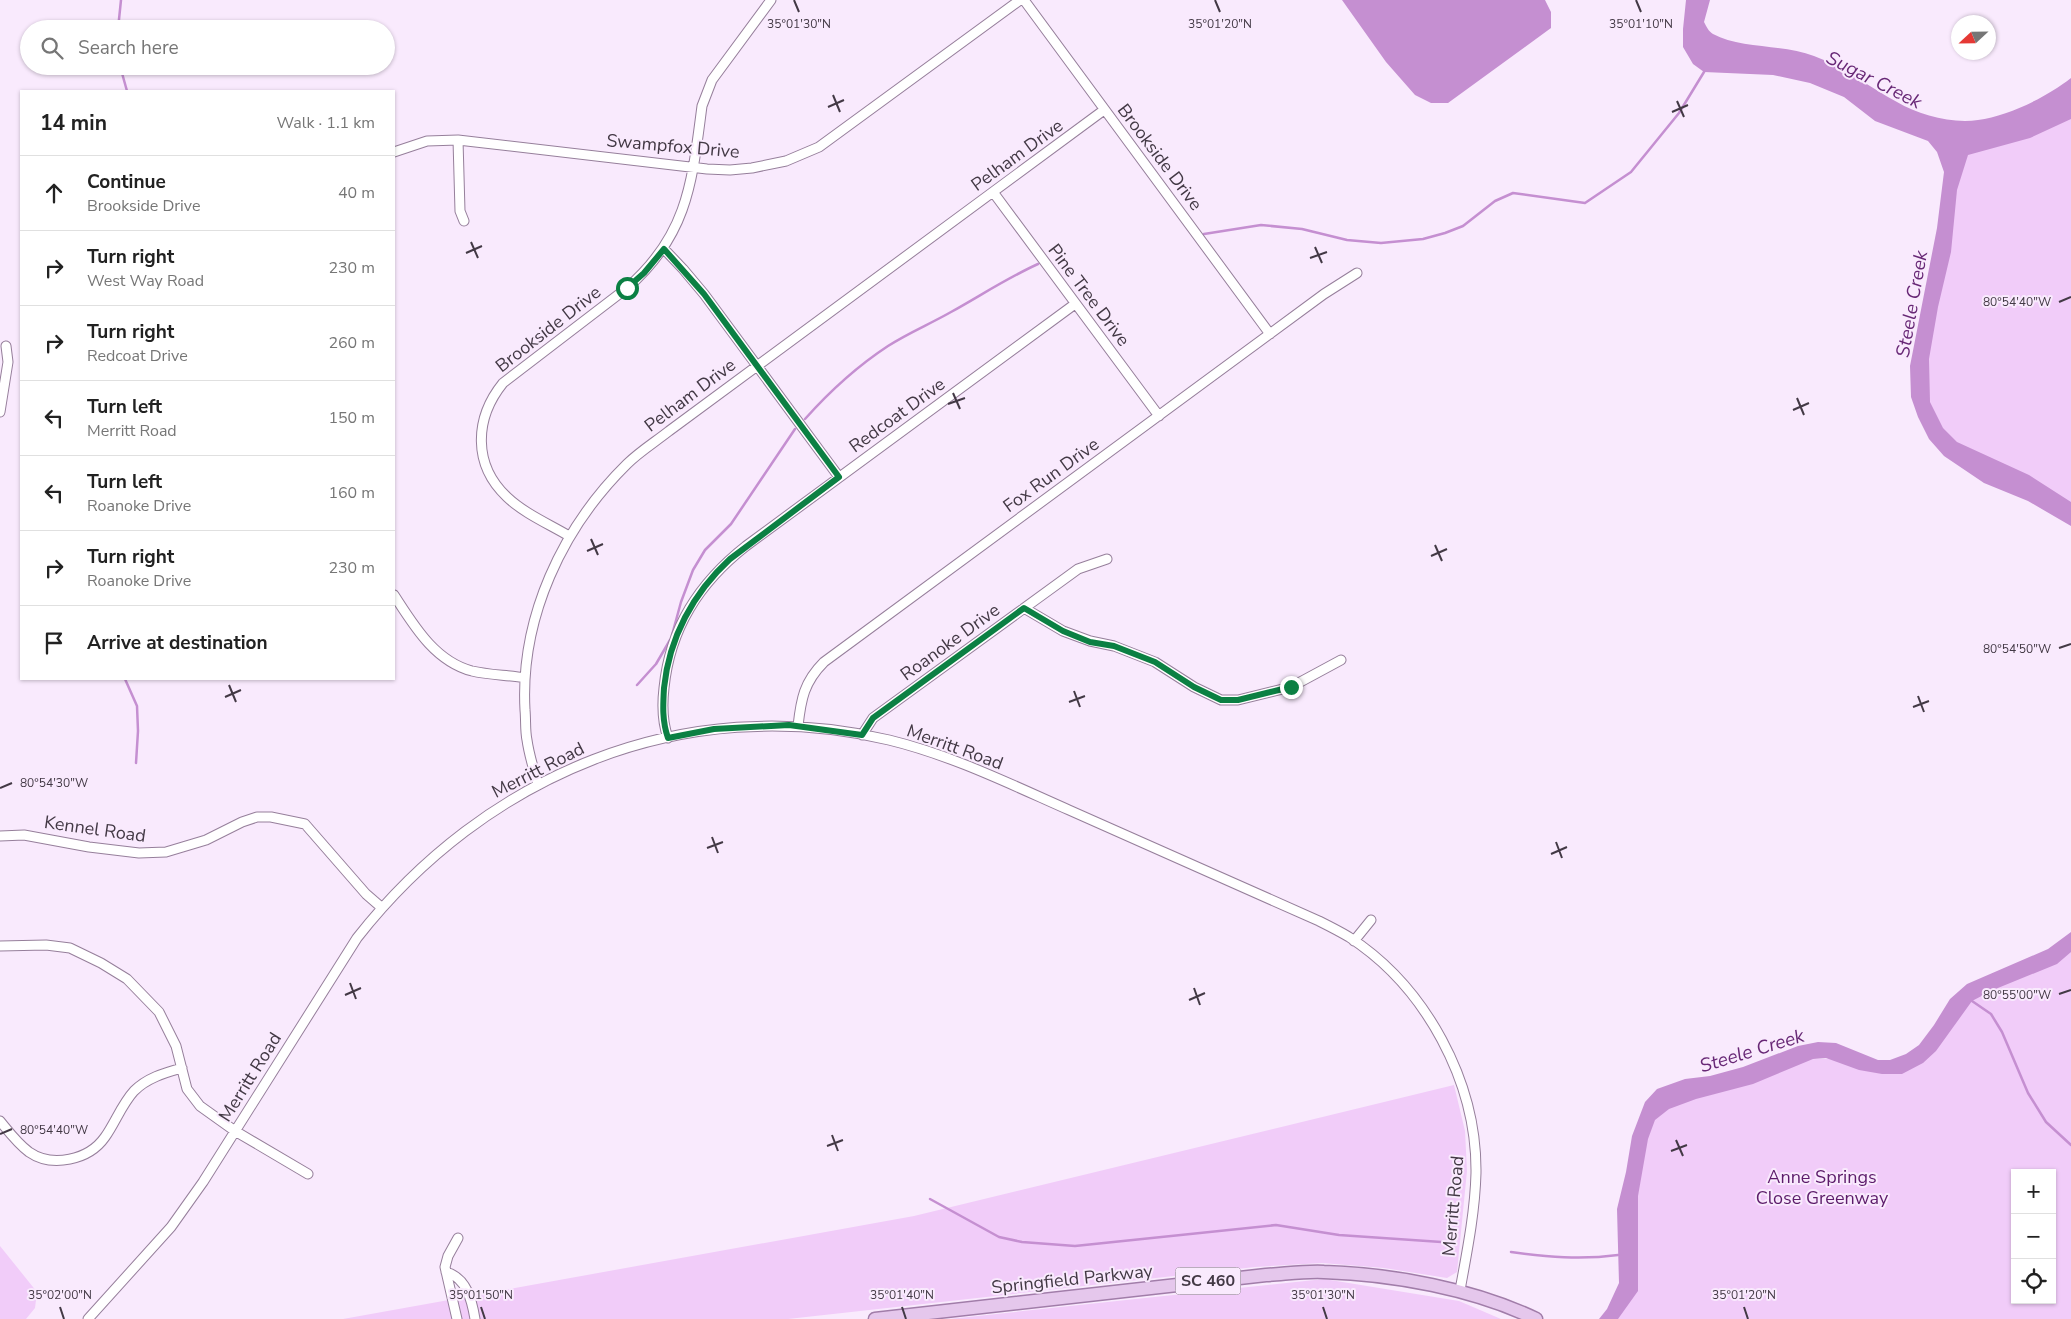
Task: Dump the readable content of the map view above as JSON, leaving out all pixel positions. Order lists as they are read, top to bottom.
{
  "streets": {
    "main road": ["Springfield Parkway", "SC 460"],
    "street": [
      "Swampfox Drive",
      "Pelham Drive",
      "Brookside Drive",
      "Pine Tree Drive",
      "Redcoat Drive",
      "Fox Run Drive",
      "Roanoke Drive",
      "Merritt Road",
      "Kennel Road"
    ]
  },
  "crossings": [
    ["Swampfox Drive", "Brookside Drive"],
    ["Pelham Drive", "Brookside Drive"],
    ["Pelham Drive", "Pine Tree Drive"],
    ["Pelham Drive", "Merritt Road"],
    ["Brookside Drive", "Fox Run Drive"],
    ["Pine Tree Drive", "Redcoat Drive"],
    ["Pine Tree Drive", "Fox Run Drive"],
    ["Redcoat Drive", "Merritt Road"],
    ["Fox Run Drive", "Merritt Road"],
    ["Roanoke Drive", "Merritt Road"],
    ["Merritt Road", "Kennel Road"],
    ["Merritt Road", "Springfield Parkway"]
  ],
  "water": ["Sugar Creek", "Steele Creek"],
  "parks": ["Anne Springs Close Greenway"],
  "north": "left",
  "page": {
    "search": "Search here",
    "heading": ["14 min", "Walk · 1.1 km"],
    "list": [
      ["Continue", "Brookside Drive", "40 m"],
      ["Turn right", "West Way Road", "230 m"],
      ["Turn right", "Redcoat Drive", "260 m"],
      ["Turn left", "Merritt Road", "150 m"],
      ["Turn left", "Roanoke Drive", "160 m"],
      ["Turn right", "Roanoke Drive", "230 m"],
      "Arrive at destination"
    ],
    "map_buttons": ["+", "−"]
  },
  "coordinates": [
    "35°01'30\"N",
    "35°01'20\"N",
    "35°01'10\"N",
    "80°54'40\"W",
    "80°54'50\"W",
    "80°54'30\"W",
    "80°55'00\"W",
    "35°02'00\"N",
    "35°01'50\"N",
    "35°01'40\"N"
  ]
}
